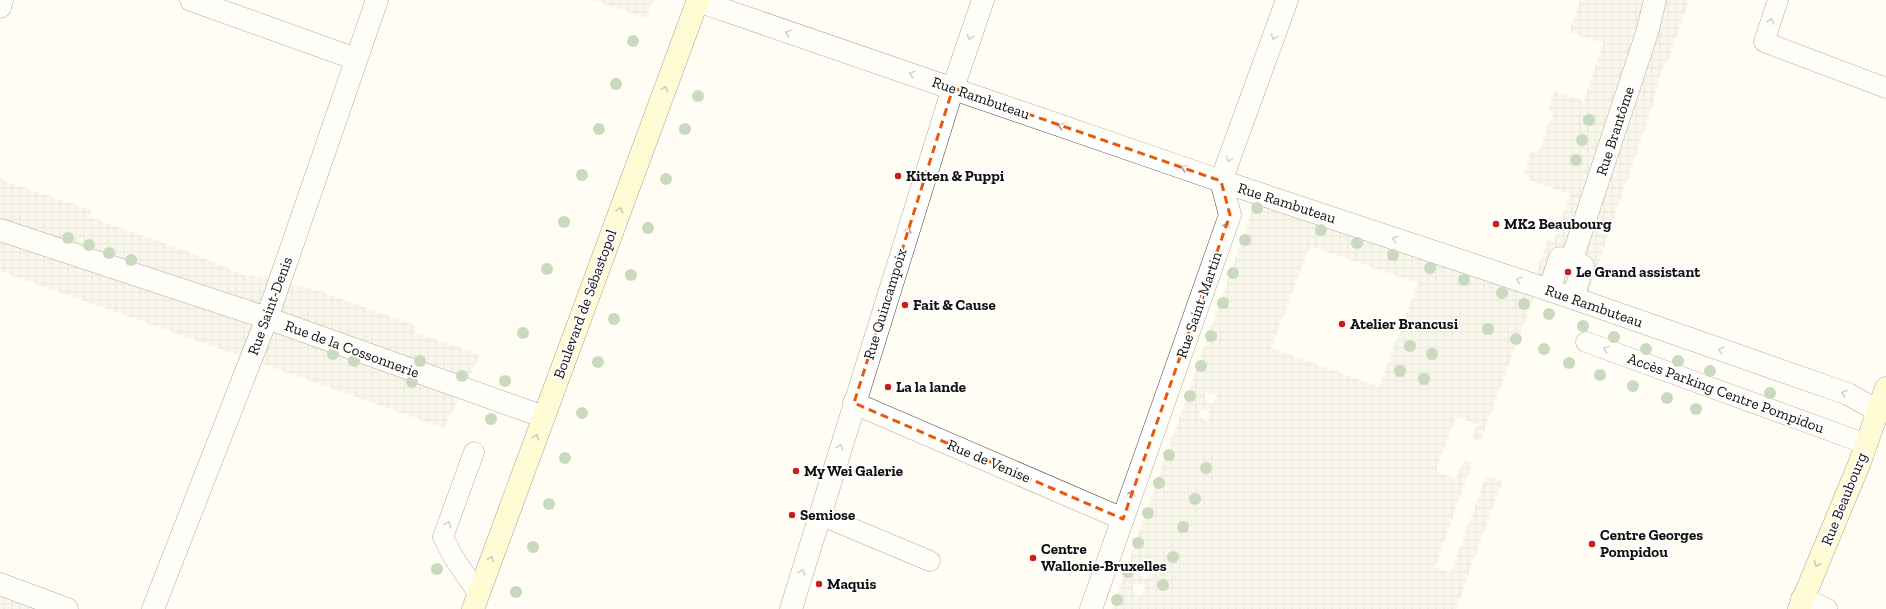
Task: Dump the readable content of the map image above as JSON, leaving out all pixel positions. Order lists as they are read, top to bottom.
{
  "streets": {
    "main road": ["Boulevard de Sébastopol", "Rue Beaubourg"],
    "street": [
      "Rue Rambuteau",
      "Rue Brantôme",
      "Rue Quincampoix",
      "Rue Saint-Martin",
      "Rue Saint-Denis",
      "Rue de la Cossonnerie",
      "Rue de Venise"
    ],
    "lane": ["Accès Parking Centre Pompidou"]
  },
  "crossings": [
    ["Rue Rambuteau", "Boulevard de Sébastopol"],
    ["Rue Rambuteau", "Rue Quincampoix"],
    ["Rue Rambuteau", "Rue Saint-Martin"],
    ["Rue Rambuteau", "Rue Beaubourg"],
    ["Boulevard de Sébastopol", "Rue de la Cossonnerie"],
    ["Rue Quincampoix", "Rue de Venise"],
    ["Rue Saint-Martin", "Rue de Venise"],
    ["Rue Saint-Denis", "Rue de la Cossonnerie"],
    ["Accès Parking Centre Pompidou", "Rue Beaubourg"]
  ],
  "one_way": [
    "Rue Rambuteau",
    "Boulevard de Sébastopol",
    "Rue Saint-Martin",
    "Accès Parking Centre Pompidou",
    "Rue Beaubourg"
  ],
  "places": [
    "Kitten & Puppi",
    "MK2 Beaubourg",
    "Le Grand assistant",
    "Fait & Cause",
    "Atelier Brancusi",
    "La la lande",
    "My Wei Galerie",
    "Semiose",
    "Centre Georges Pompidou",
    "Centre Wallonie-Bruxelles",
    "Maquis"
  ]
}
